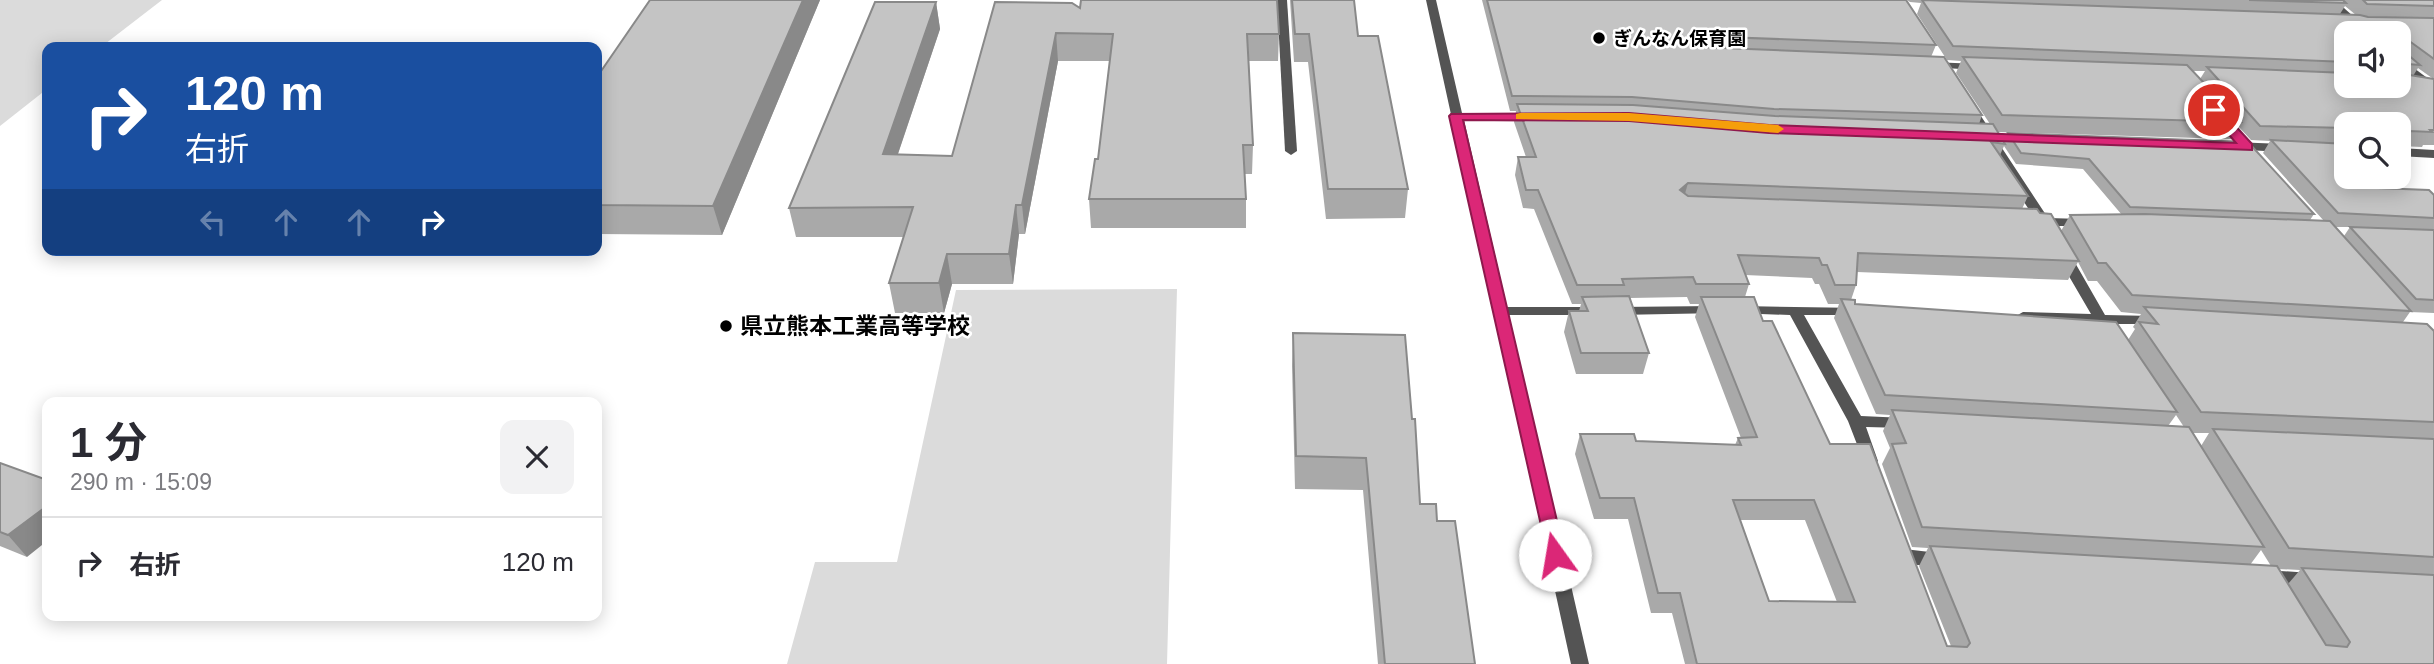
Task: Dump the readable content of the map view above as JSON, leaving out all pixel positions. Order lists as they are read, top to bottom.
{
  "places": ["ぎんなん保育園", "県立熊本工業高等学校"],
  "page": {
    "turn": ["120 m", "右折"],
    "heading": ["1 分", "290 m · 15:09"],
    "list": [
      {
        "name": "右折",
        "value": "120 m"
      }
    ]
  }
}
